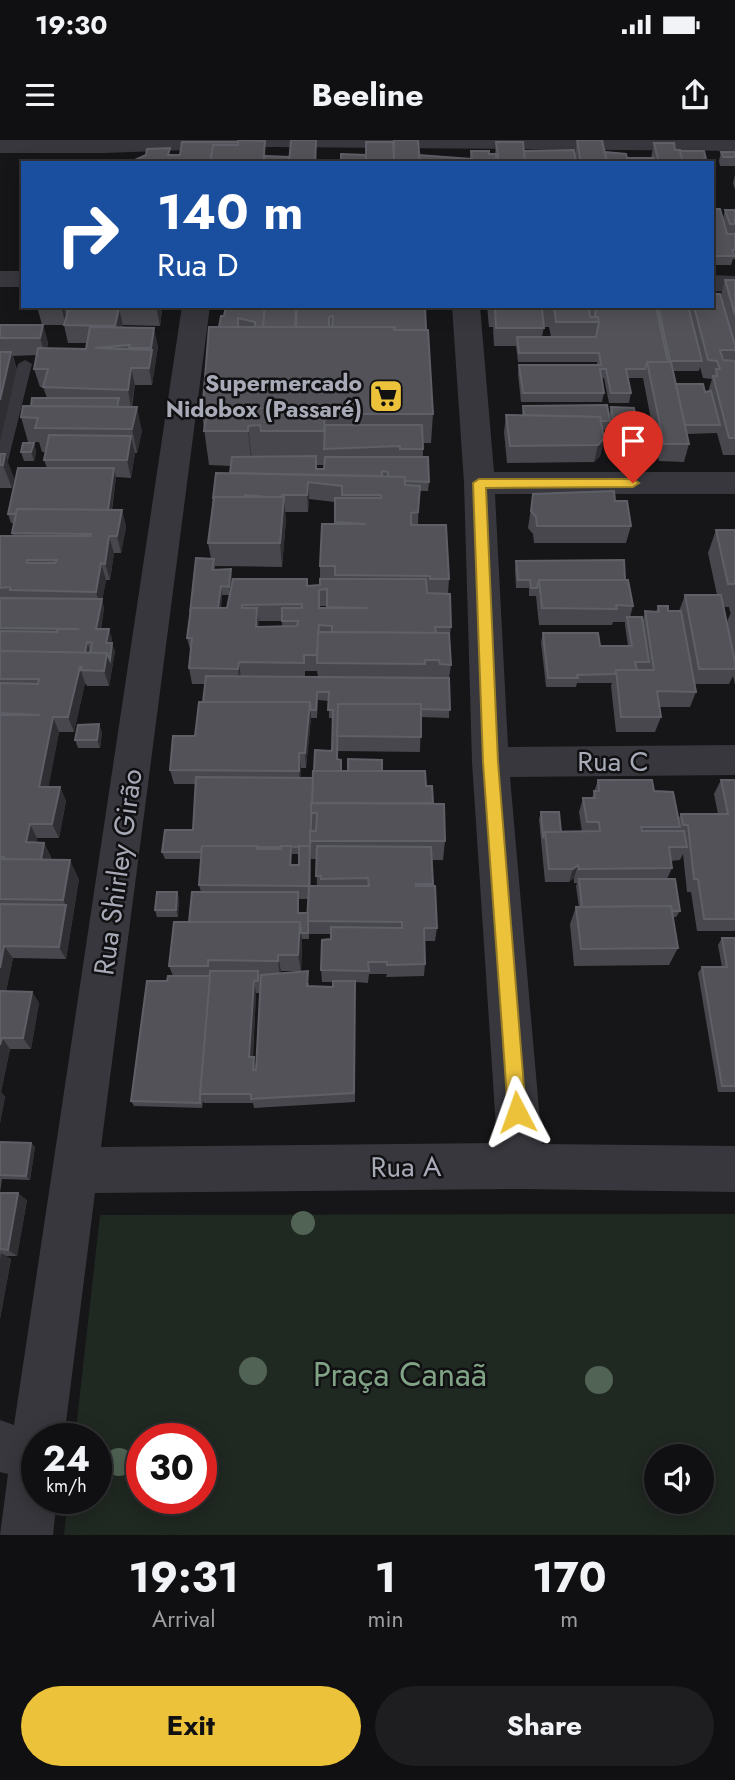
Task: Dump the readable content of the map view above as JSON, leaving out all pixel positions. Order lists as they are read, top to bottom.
{
  "streets": {
    "street": ["Rua C", "Rua Shirley Girão", "Rua A"]
  },
  "crossings": [
    ["Rua Shirley Girão", "Rua A"]
  ],
  "parks": ["Praça Canaã"],
  "places": {
    "supermarket": ["Supermercado Nidobox (Passaré)"]
  },
  "page": {
    "status": "19:30",
    "header": "Beeline",
    "turn": ["140 m", "Rua D"],
    "speed": "24 km/h",
    "limit": "30",
    "eta": [
      "19:31",
      "Arrival",
      "1",
      "min",
      "170",
      "m"
    ],
    "buttons": ["Exit", "Share"]
  }
}
